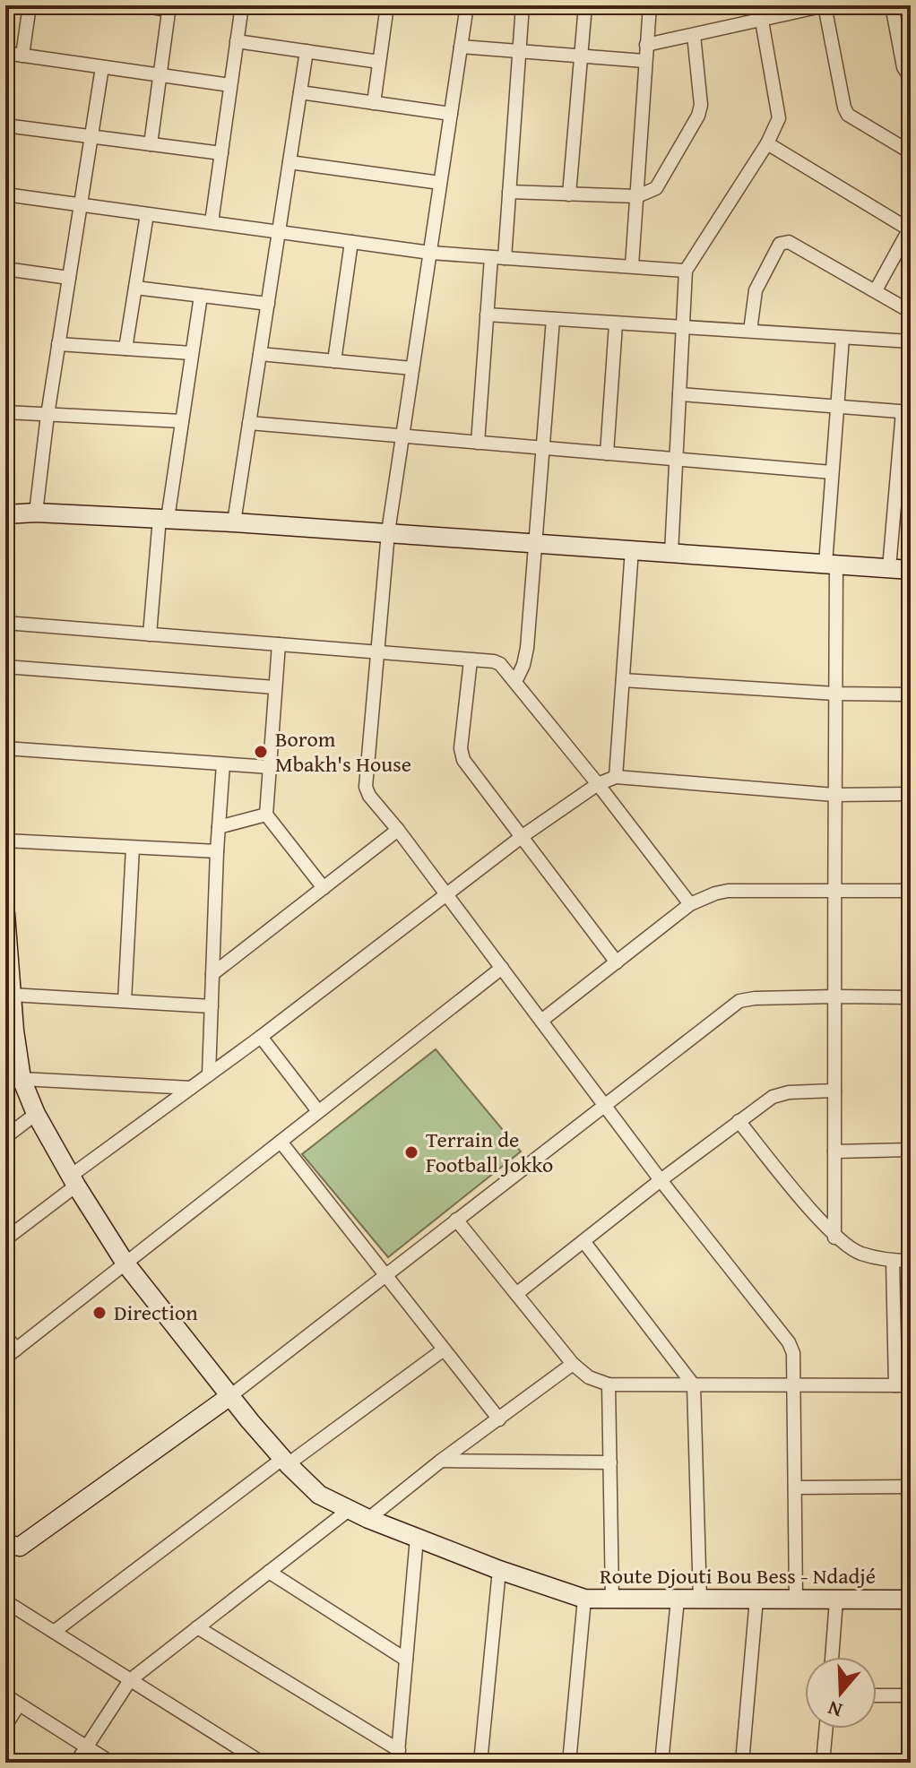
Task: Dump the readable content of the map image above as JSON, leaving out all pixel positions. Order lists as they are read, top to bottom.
{
  "streets": {
    "main road": ["Route Djouti Bou Bess - Ndadjé"]
  },
  "places": ["Borom Mbakh's House", "Terrain de Football Jokko", "Direction"],
  "north": "bottom"
}
